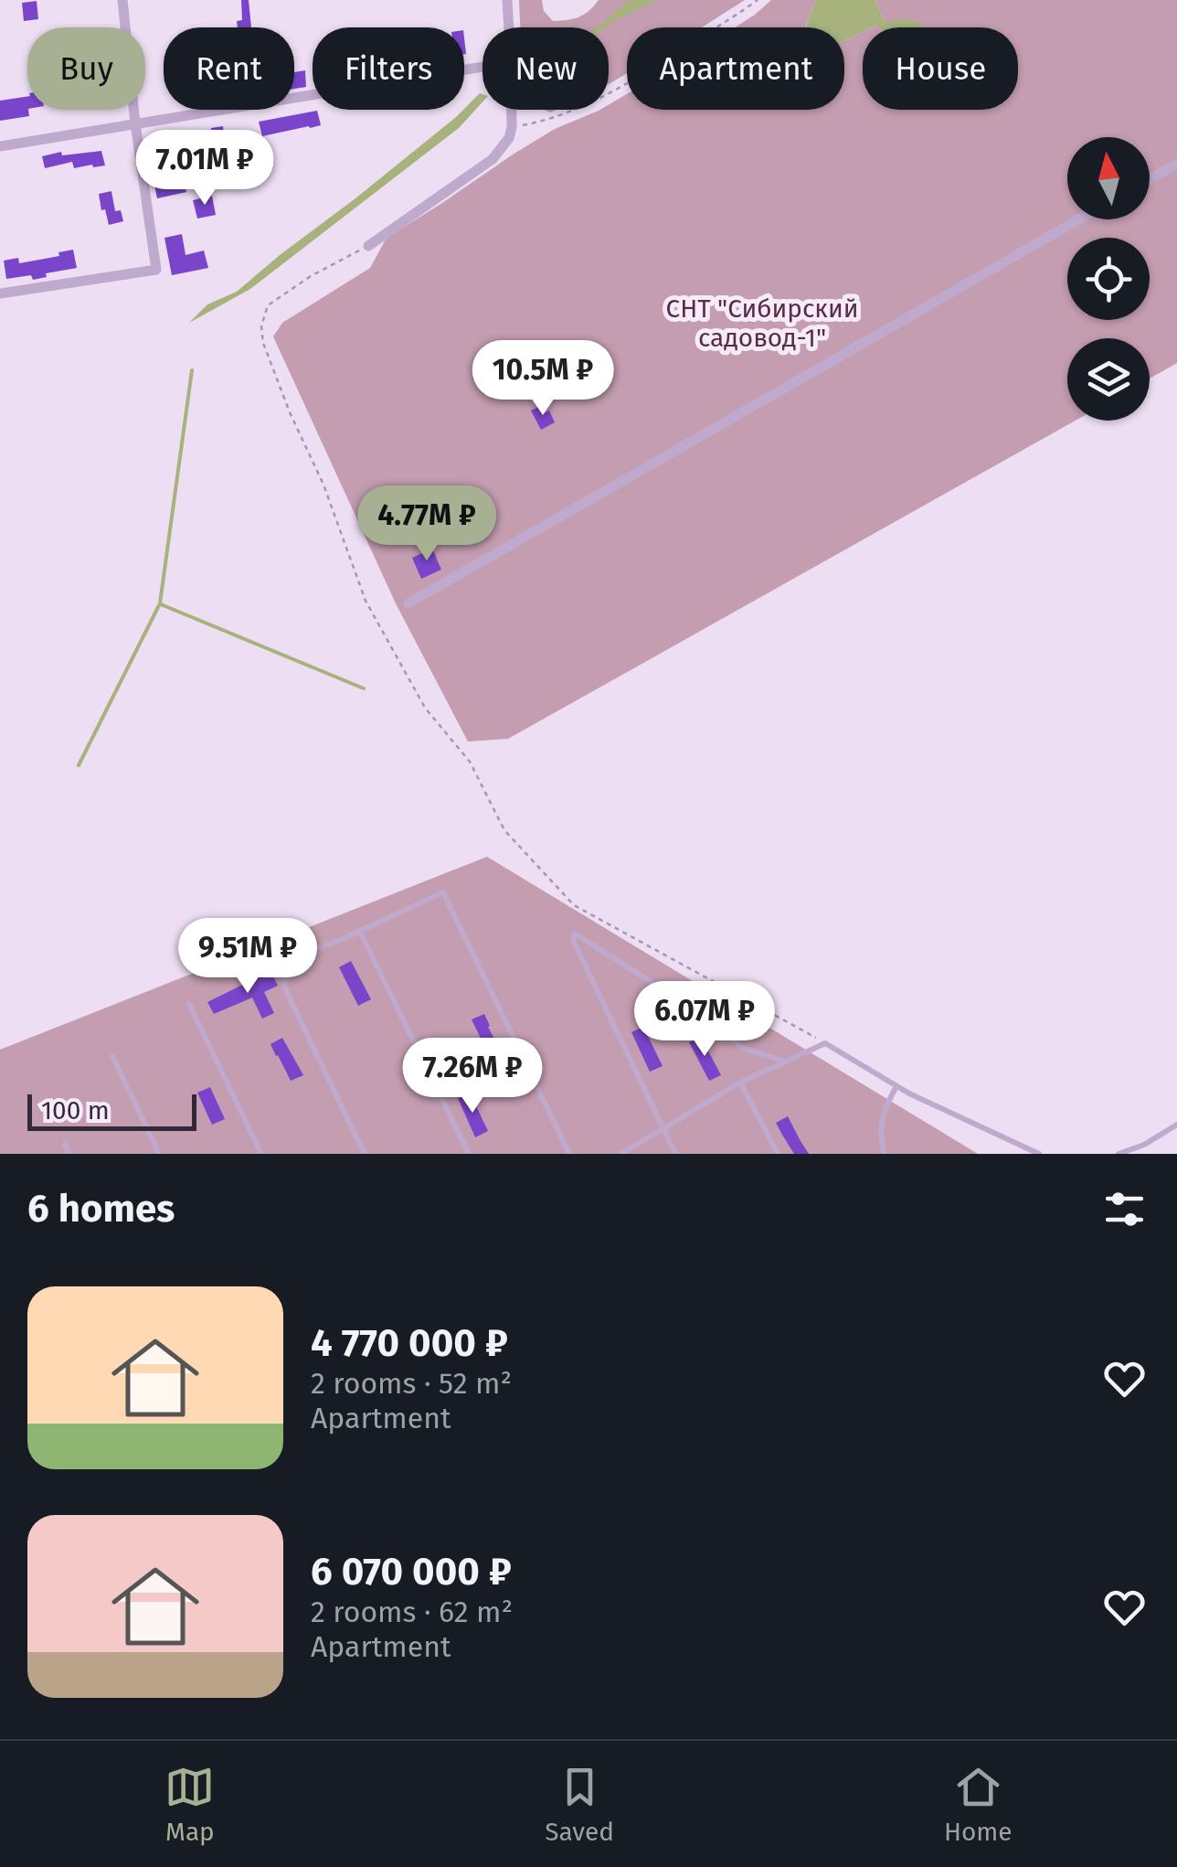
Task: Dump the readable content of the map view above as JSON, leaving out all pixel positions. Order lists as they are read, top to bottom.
{
  "parks": ["СНТ \"Сибирский садовод-1\""],
  "scale_bar": "100 m",
  "north": "top",
  "page": {
    "chip": [
      "Buy",
      "Rent",
      "Filters",
      "New",
      "Apartment",
      "House"
    ],
    "price": [
      "7.01M ₽",
      "10.5M ₽",
      "4.77M ₽",
      "9.51M ₽",
      "6.07M ₽",
      "7.26M ₽"
    ],
    "scale": "100 m",
    "heading": "6 homes",
    "list": [
      {
        "name": "4 770 000 ₽",
        "note": "2 rooms · 52 m² · Apartment"
      },
      {
        "name": "6 070 000 ₽",
        "note": "2 rooms · 62 m² · Apartment"
      }
    ],
    "tabs": ["Map", "Saved", "Home"]
  }
}
